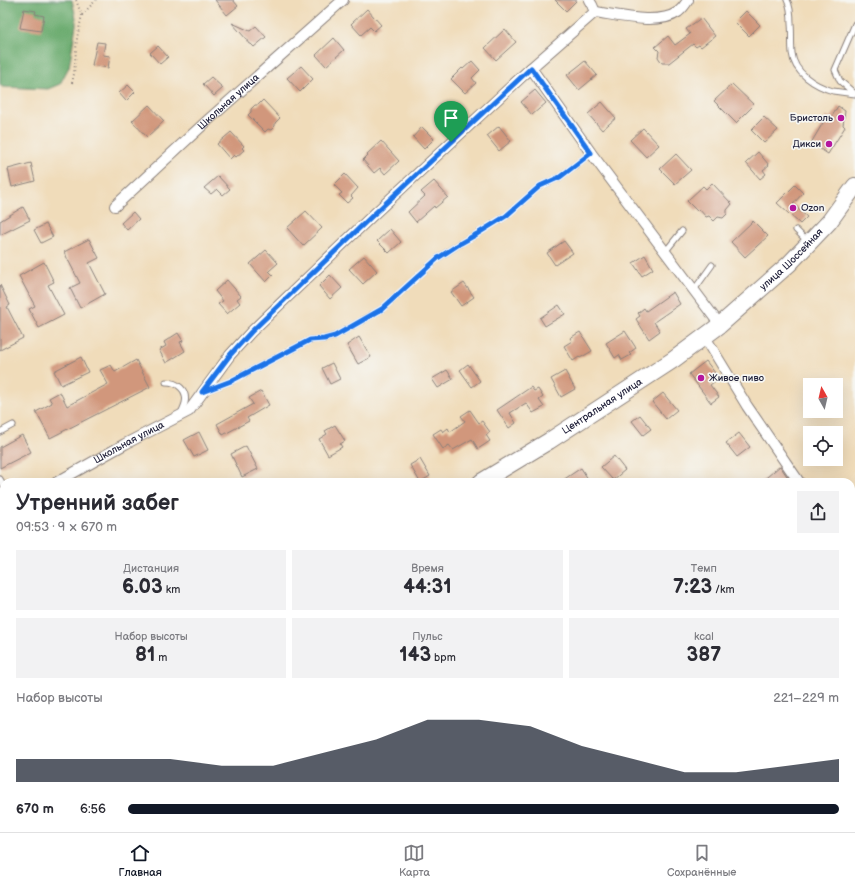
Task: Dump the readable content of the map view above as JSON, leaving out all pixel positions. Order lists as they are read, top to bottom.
{
  "streets": {
    "main road": ["улица Шоссейная", "Центральная улица"],
    "street": ["Школьная улица"]
  },
  "crossings": [
    ["улица Шоссейная", "Центральная улица"]
  ],
  "places": [
    "Бристоль",
    "Дикси",
    "Ozon",
    "Живое пиво"
  ],
  "north": "top",
  "page": {
    "heading": ["Утренний забег", "09:53 · 9 × 670 m"],
    "stats": [
      ["Дистанция", "6.03 km"],
      ["Время", "44:31"],
      ["Темп", "7:23 /km"],
      ["Набор высоты", "81 m"],
      ["Пульс", "143 bpm"],
      ["kcal", "387"]
    ],
    "chart": ["Набор высоты", "221–229 m"],
    "list": [
      {
        "name": "670 m",
        "note": "6:56"
      }
    ],
    "tabs": ["Главная", "Карта", "Сохранённые"]
  }
}
